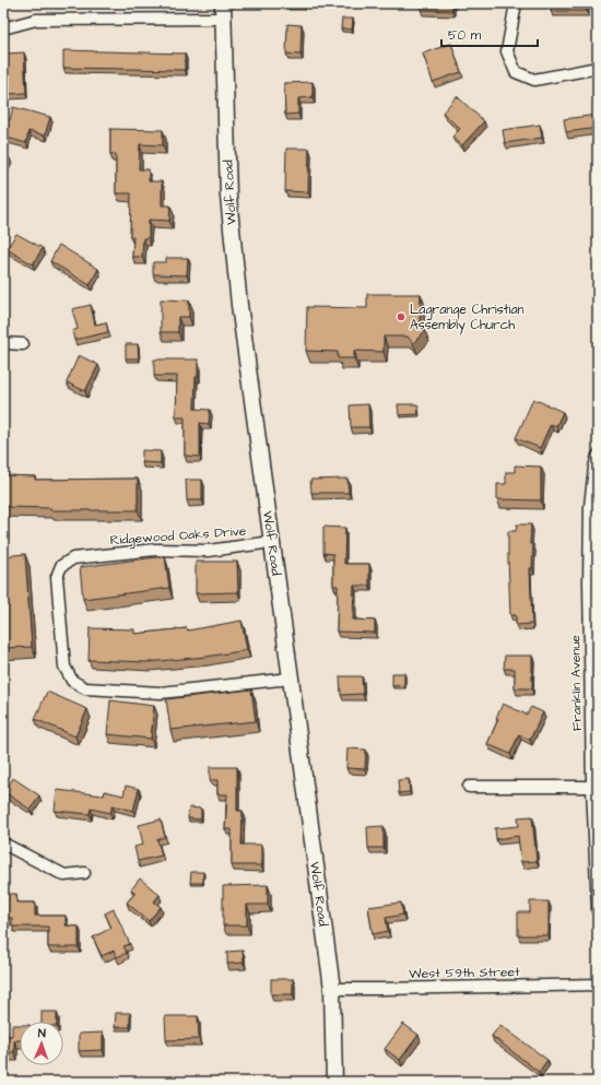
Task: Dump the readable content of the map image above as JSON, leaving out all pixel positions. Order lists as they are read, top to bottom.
{
  "streets": {
    "main road": ["Wolf Road"],
    "street": ["Ridgewood Oaks Drive", "Franklin Avenue", "West 59th Street"]
  },
  "crossings": [
    ["Wolf Road", "Ridgewood Oaks Drive"],
    ["Wolf Road", "West 59th Street"]
  ],
  "places": ["Lagrange Christian Assembly Church"],
  "scale_bar": "50 m",
  "north": "top"
}
